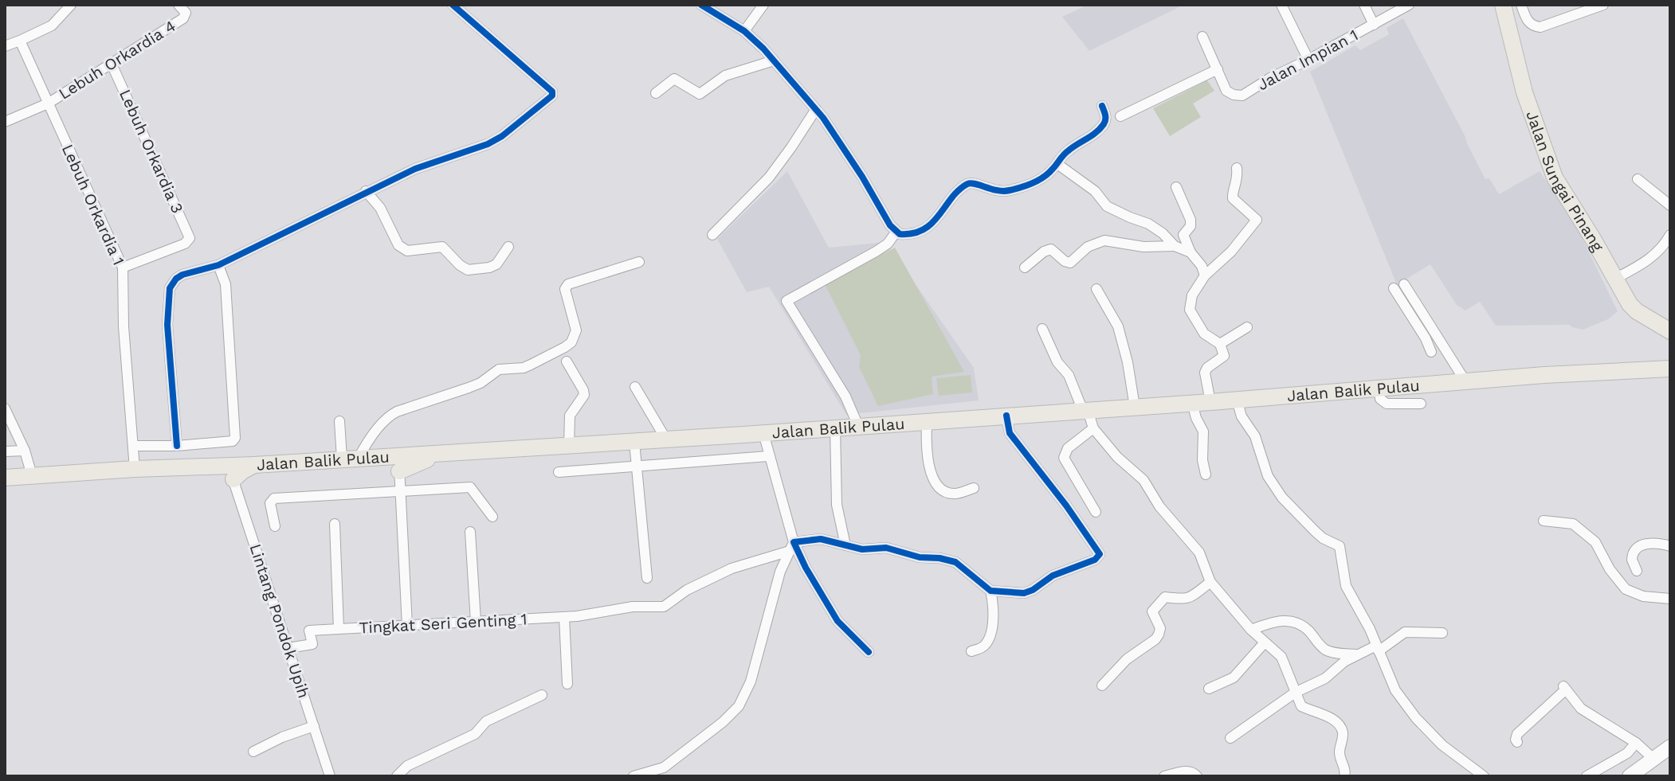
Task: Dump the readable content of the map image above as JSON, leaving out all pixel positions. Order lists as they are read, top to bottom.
{
  "streets": {
    "main road": ["Jalan Sungai Pinang", "Jalan Balik Pulau"],
    "street": [
      "Lebuh Orkardia 4",
      "Jalan Impian 1",
      "Lebuh Orkardia 3",
      "Lebuh Orkardia 1",
      "Lintang Pondok Upih",
      "Tingkat Seri Genting 1"
    ]
  },
  "crossings": [
    ["Lebuh Orkardia 4", "Lebuh Orkardia 3"],
    ["Lebuh Orkardia 4", "Lebuh Orkardia 1"],
    ["Lebuh Orkardia 3", "Lebuh Orkardia 1"],
    ["Jalan Balik Pulau", "Lintang Pondok Upih"],
    ["Lintang Pondok Upih", "Tingkat Seri Genting 1"]
  ]
}
